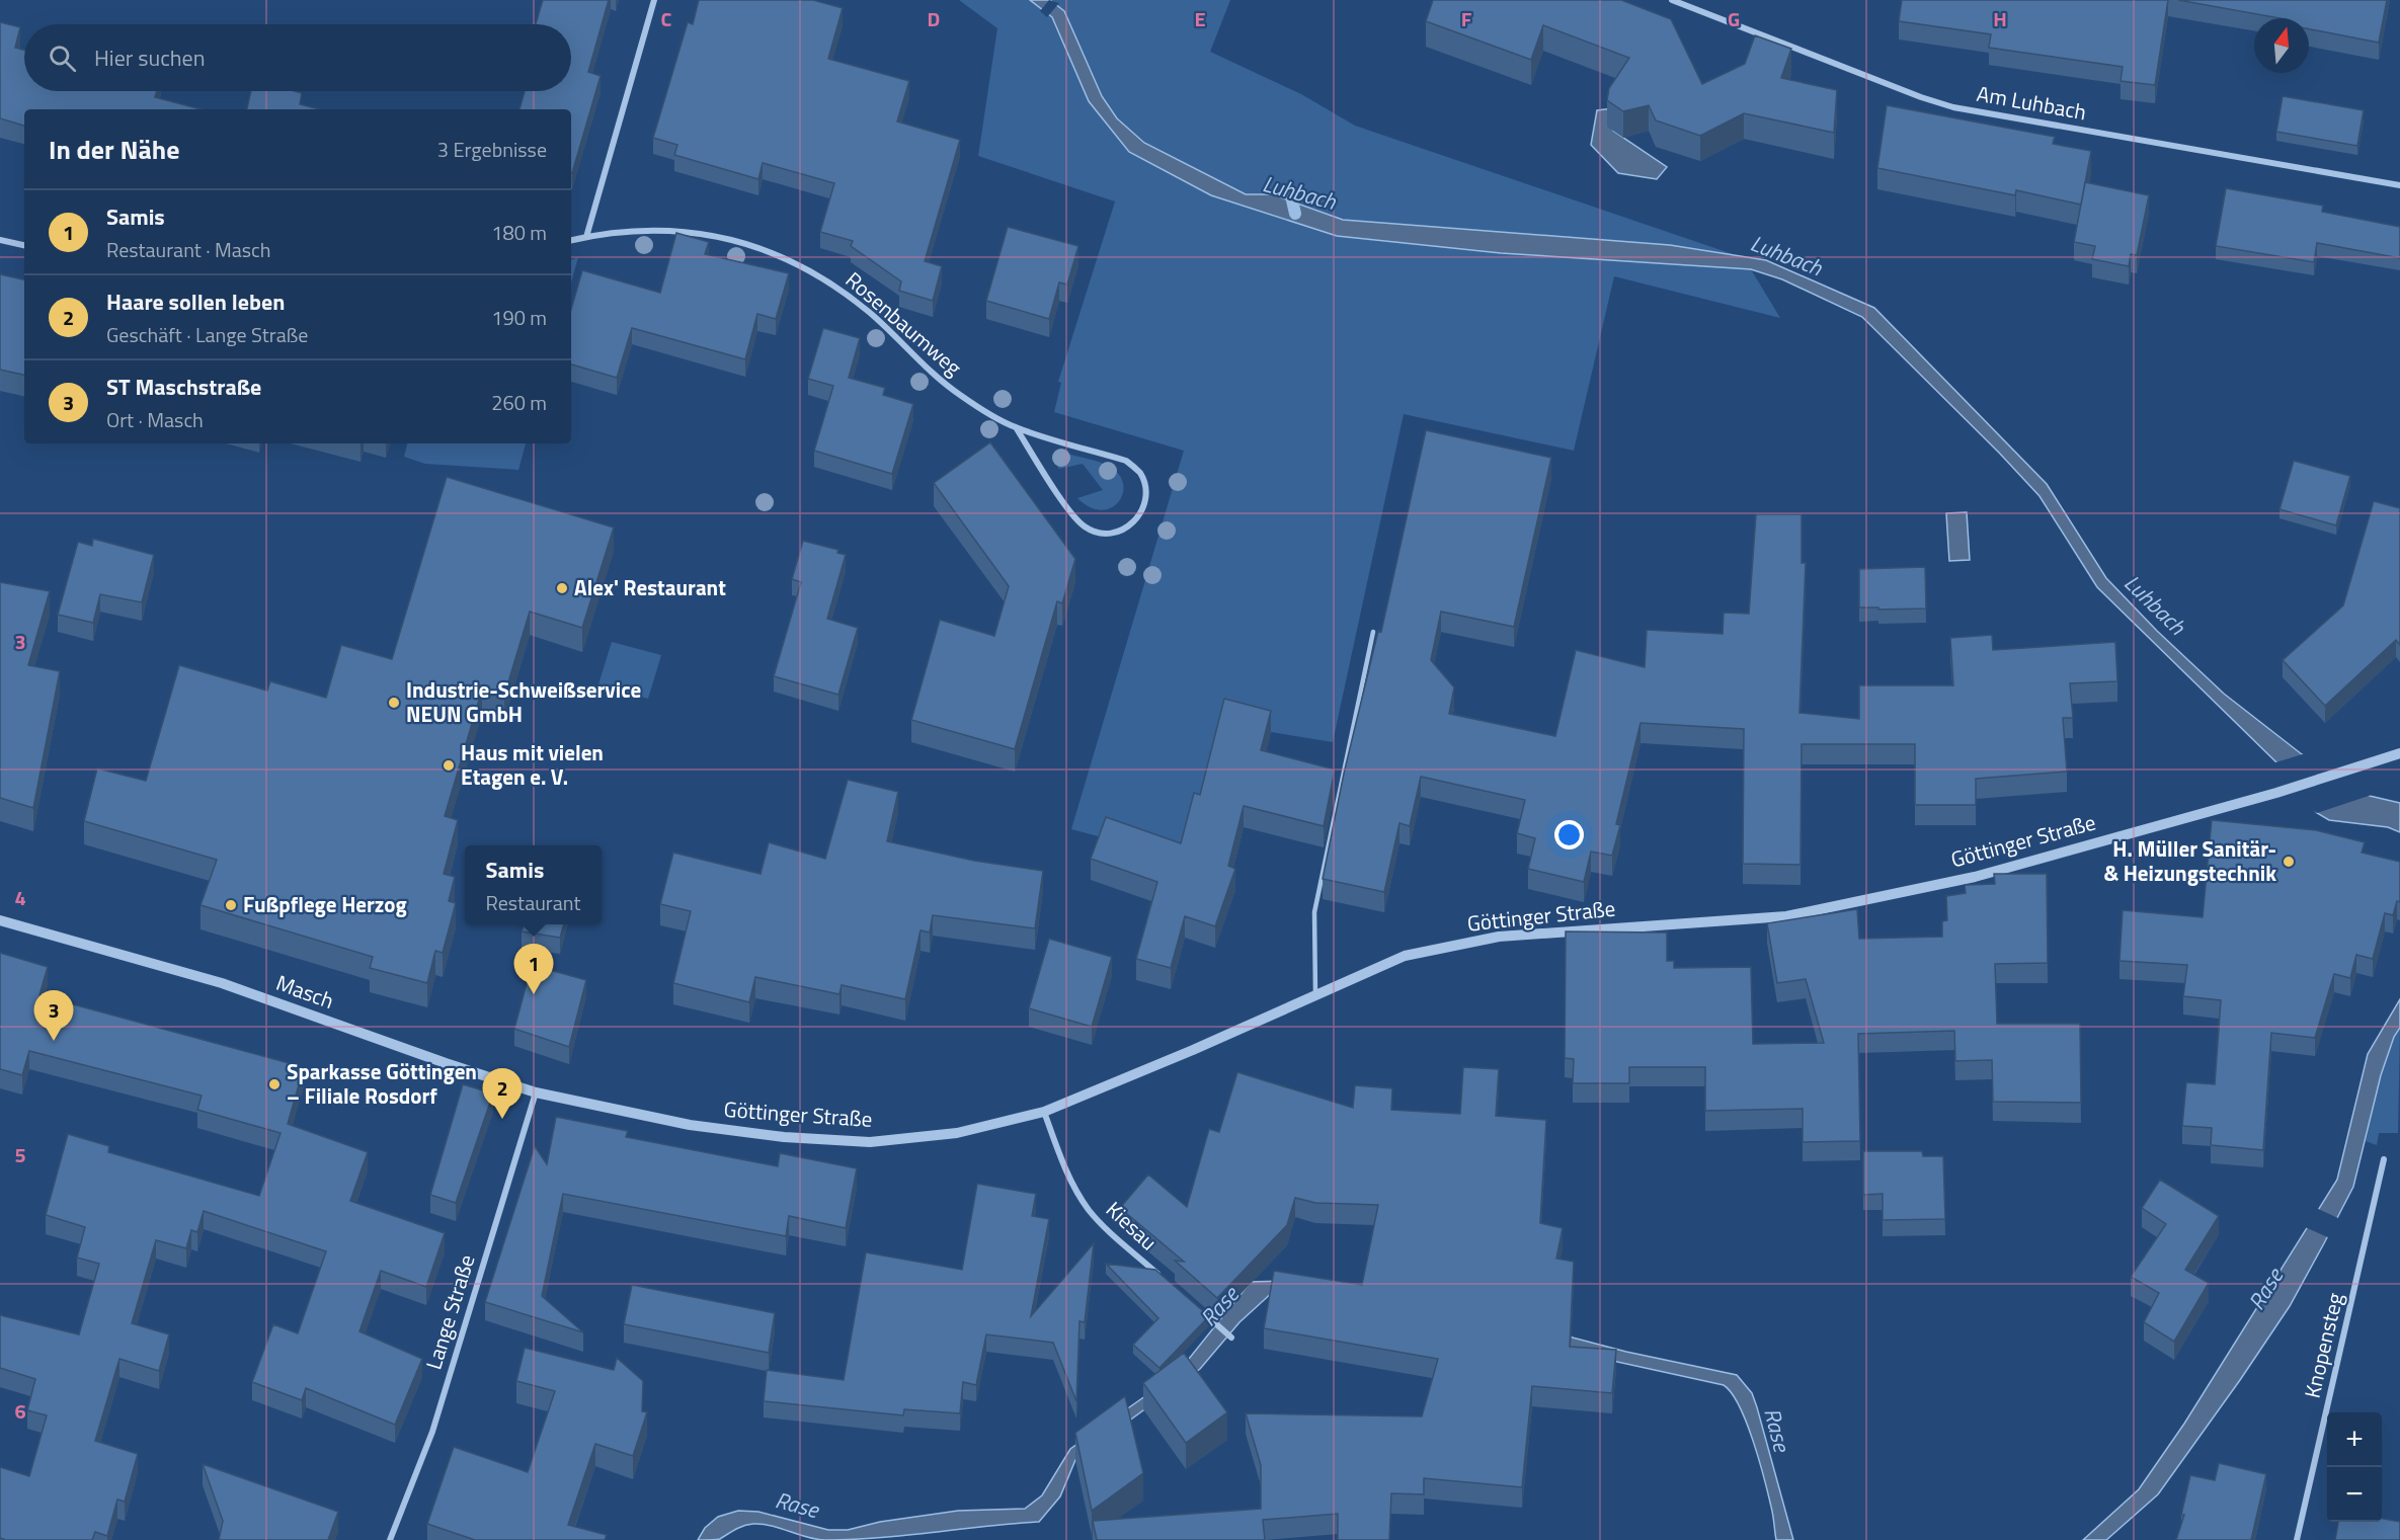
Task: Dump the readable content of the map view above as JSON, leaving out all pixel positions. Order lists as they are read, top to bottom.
{
  "streets": {
    "street": [
      "Am Luhbach",
      "Rosenbaumweg",
      "Göttinger Straße",
      "Masch",
      "Kiesau",
      "Lange Straße",
      "Knopensteg"
    ]
  },
  "crossings": [
    ["Göttinger Straße", "Masch"],
    ["Göttinger Straße", "Kiesau"],
    ["Masch", "Lange Straße"]
  ],
  "water": ["Luhbach", "Rase"],
  "places": [
    "Alex' Restaurant",
    "Industrie-Schweißservice NEUN GmbH",
    "Haus mit vielen Etagen e. V.",
    "H. Müller Sanitär- & Heizungstechnik",
    "Fußpflege Herzog",
    "Sparkasse Göttingen – Filiale Rosdorf"
  ],
  "north": "top",
  "page": {
    "search": "Hier suchen",
    "heading": ["In der Nähe", "3 Ergebnisse"],
    "list": [
      {
        "mark": "1",
        "name": "Samis",
        "note": "Restaurant · Masch",
        "value": "180 m"
      },
      {
        "mark": "2",
        "name": "Haare sollen leben",
        "note": "Geschäft · Lange Straße",
        "value": "190 m"
      },
      {
        "mark": "3",
        "name": "ST Maschstraße",
        "note": "Ort · Masch",
        "value": "260 m"
      }
    ],
    "popup": ["Samis", "Restaurant"],
    "pins": ["1", "3", "2"],
    "map_buttons": ["+", "−"]
  },
  "grid": {
    "columns": [
      "C",
      "D",
      "E",
      "F",
      "G",
      "H"
    ],
    "rows": [
      "3",
      "4",
      "5",
      "6"
    ]
  }
}
